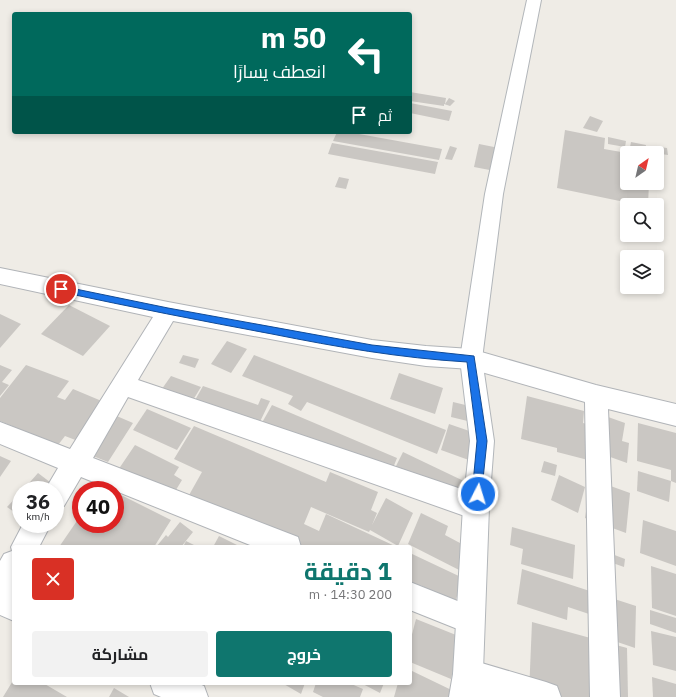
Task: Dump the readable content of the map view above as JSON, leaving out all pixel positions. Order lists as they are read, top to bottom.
{
  "north": "top right",
  "page": {
    "turn": ["50 m", "انعطف يسارًا"],
    "then": "ثم",
    "speed": "36 km/h",
    "limit": "40",
    "heading": ["1 دقيقة", "200 m · 14:30"],
    "buttons": ["خروج", "مشاركة"]
  }
}
